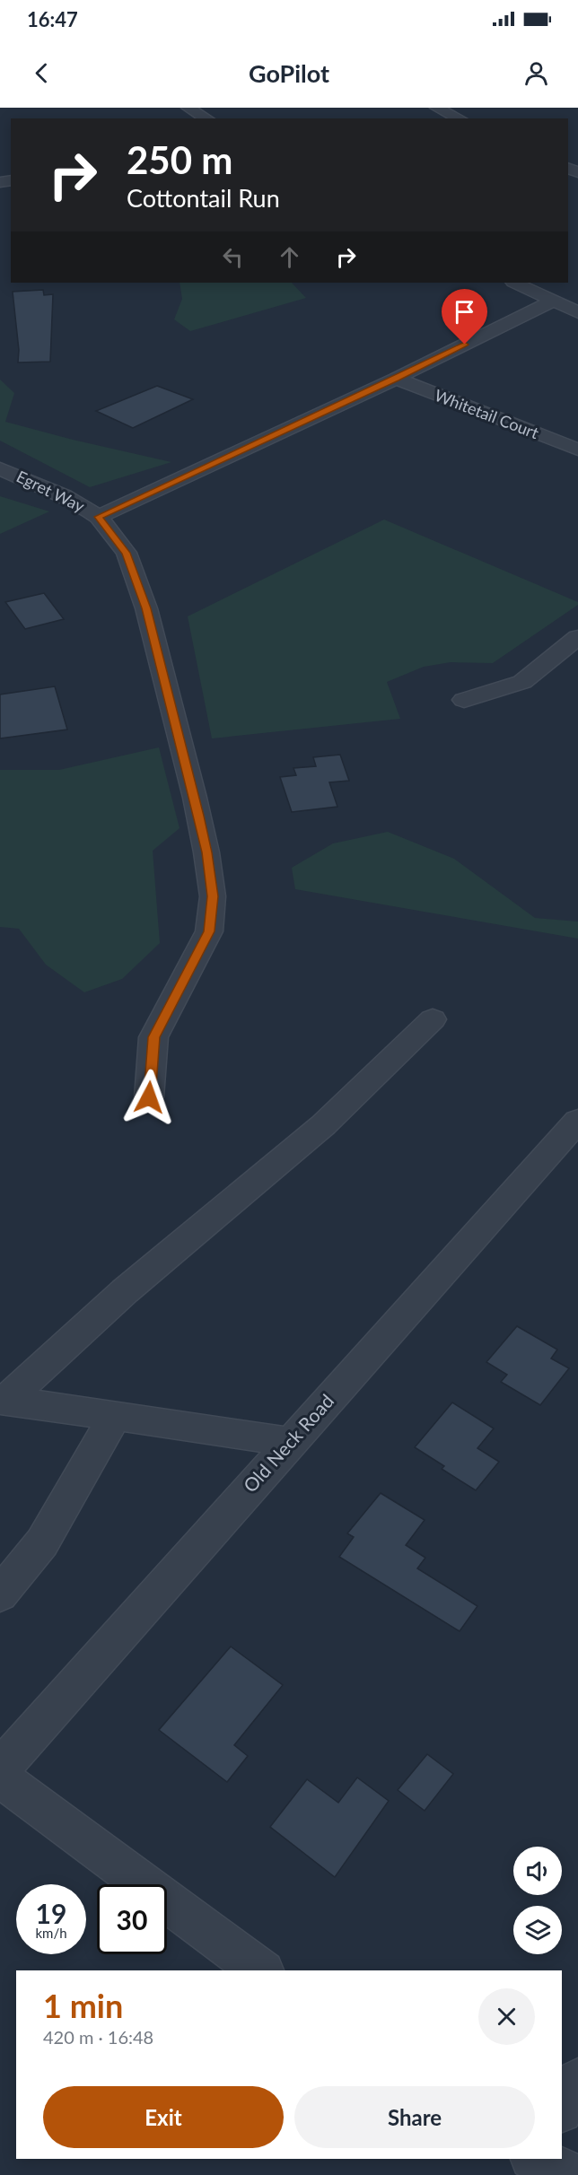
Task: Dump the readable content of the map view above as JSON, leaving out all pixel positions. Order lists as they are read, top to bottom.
{
  "streets": {
    "street": ["Whitetail Court", "Egret Way", "Old Neck Road"]
  },
  "page": {
    "status": "16:47",
    "header": "GoPilot",
    "turn": ["250 m", "Cottontail Run"],
    "speed": "19 km/h",
    "limit": "30",
    "heading": ["1 min", "420 m · 16:48"],
    "buttons": ["Exit", "Share"]
  }
}
